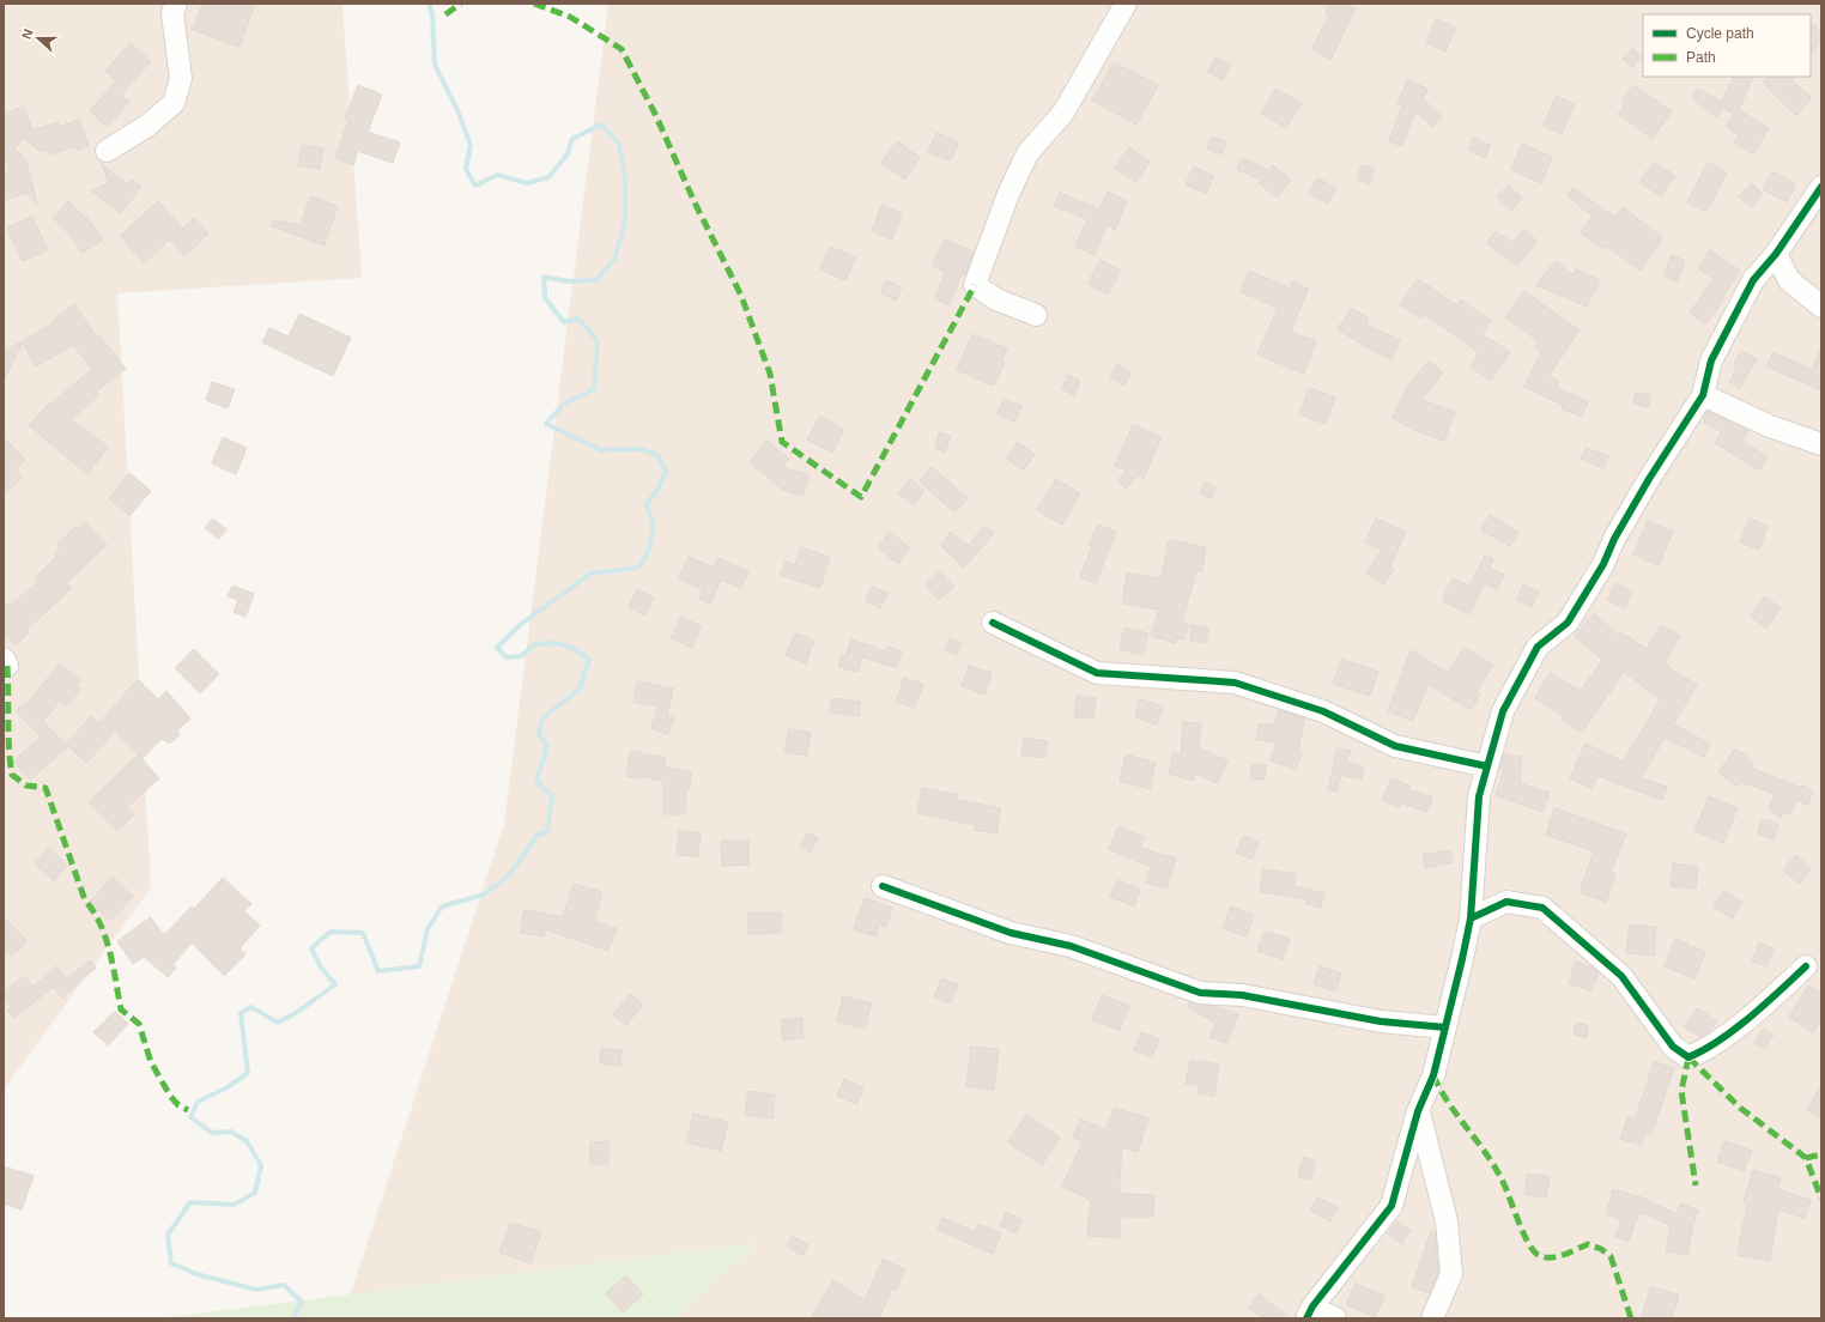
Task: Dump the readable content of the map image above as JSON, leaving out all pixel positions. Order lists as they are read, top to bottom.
{
  "legend": ["Cycle path", "Path"],
  "north": "left"
}
